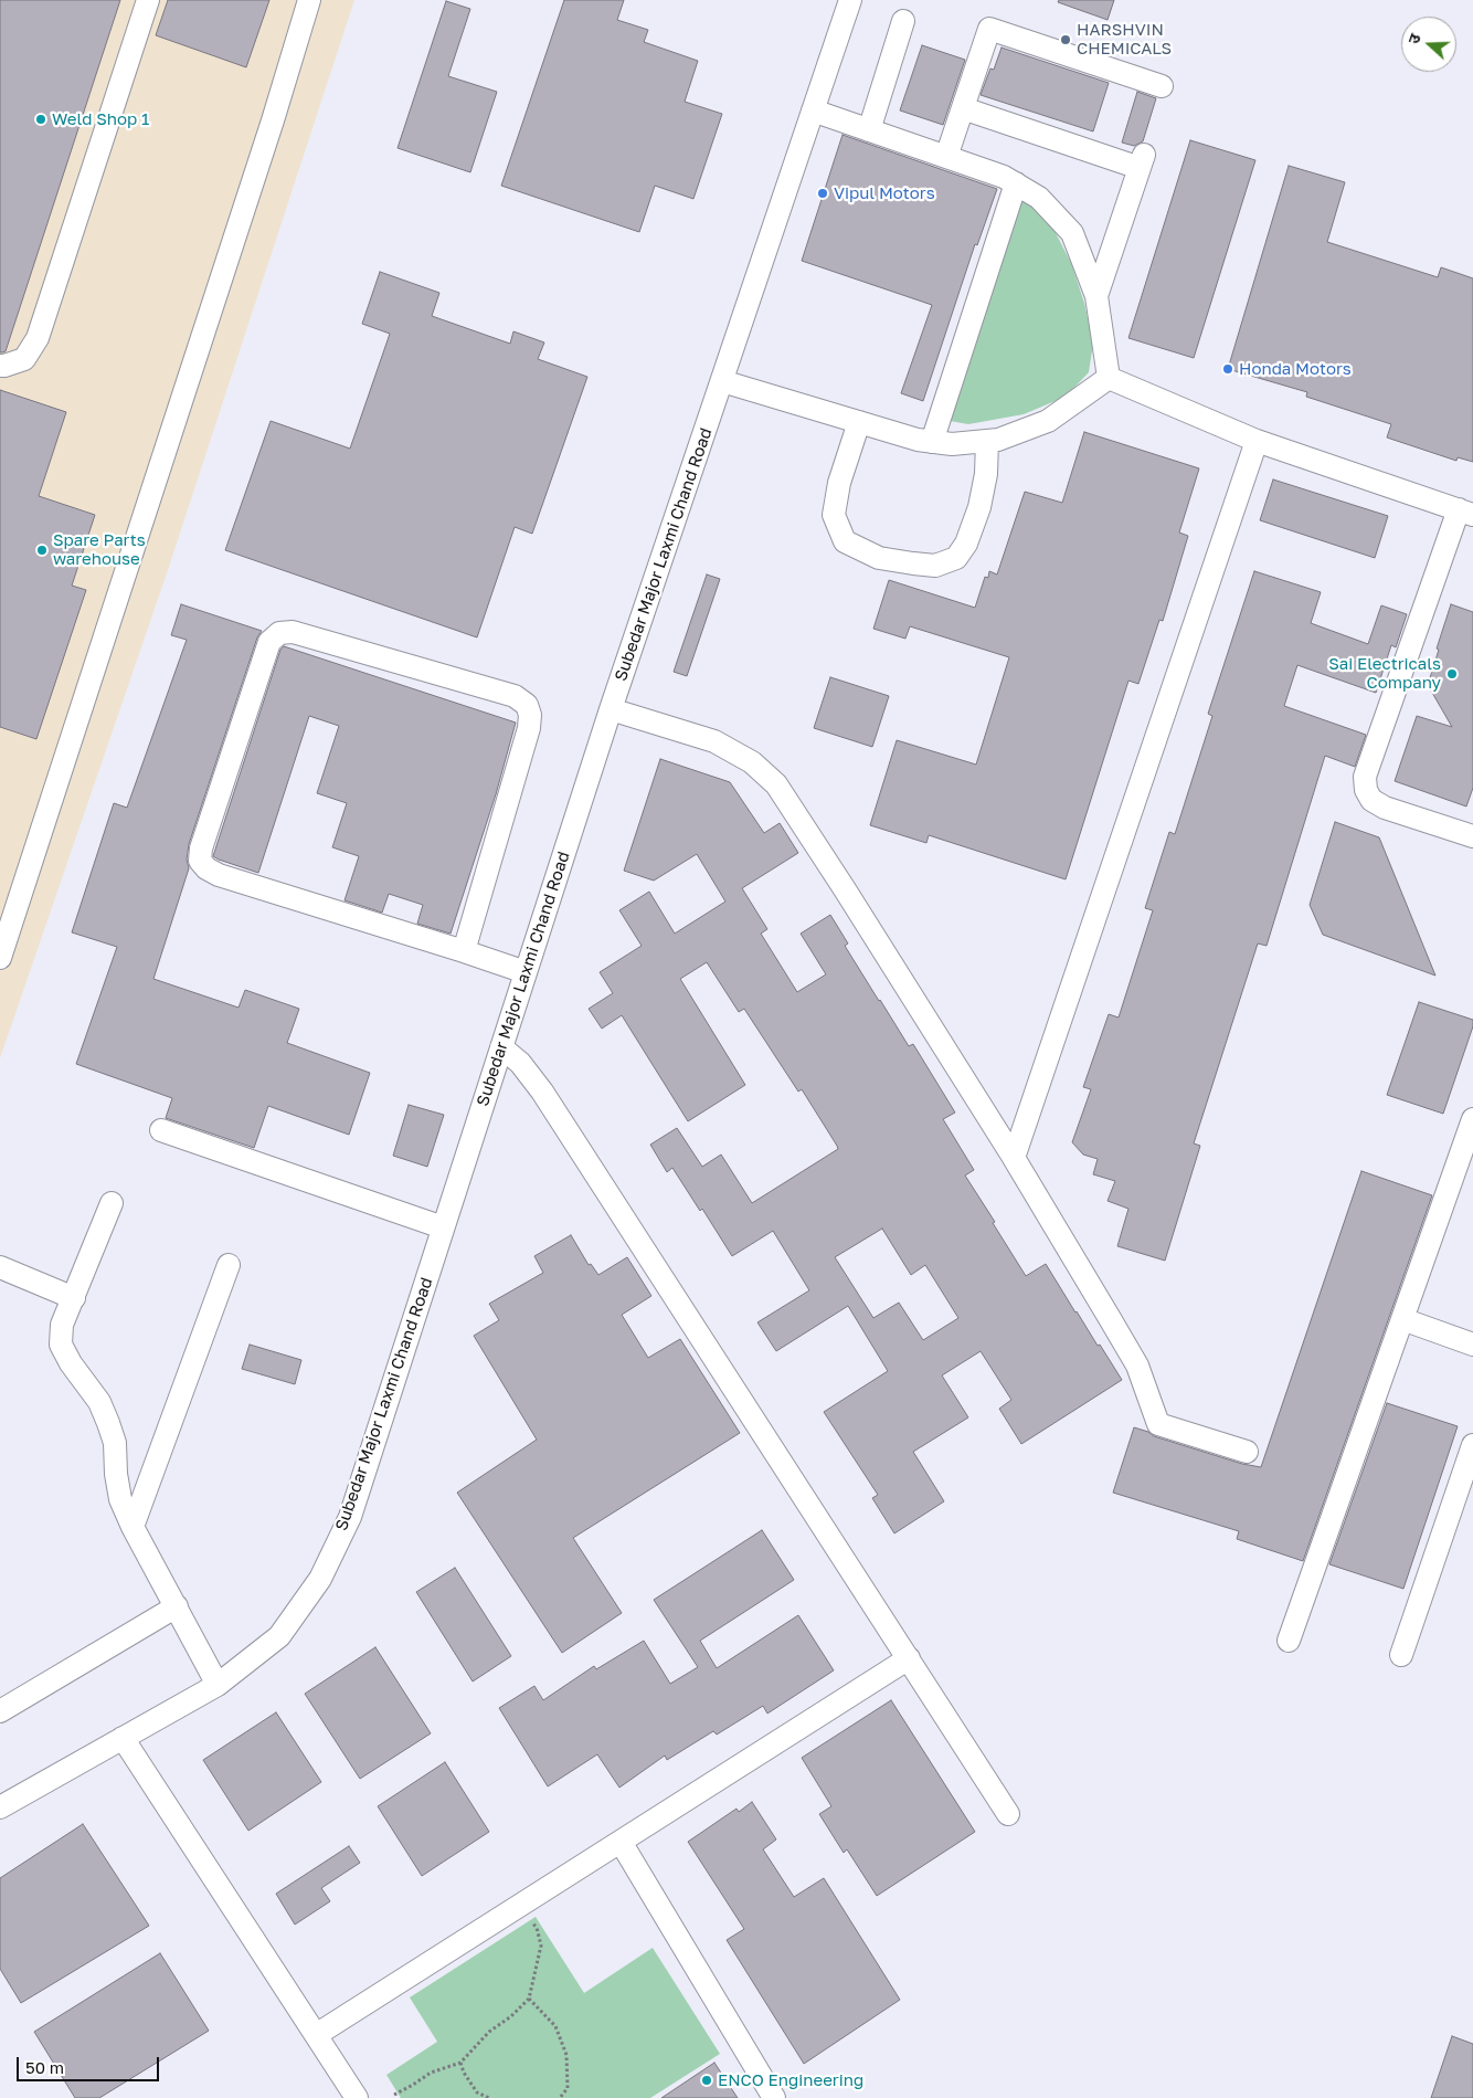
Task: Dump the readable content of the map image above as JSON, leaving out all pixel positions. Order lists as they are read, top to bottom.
{
  "streets": {
    "street": ["Subedar Major Laxmi Chand Road"]
  },
  "places": [
    "HARSHVIN CHEMICALS",
    "Weld Shop 1",
    "Vipul Motors",
    "Honda Motors",
    "Spare Parts warehouse",
    "Sai Electricals Company",
    "ENCO Engineering"
  ],
  "scale_bar": "50 m",
  "north": "left"
}
